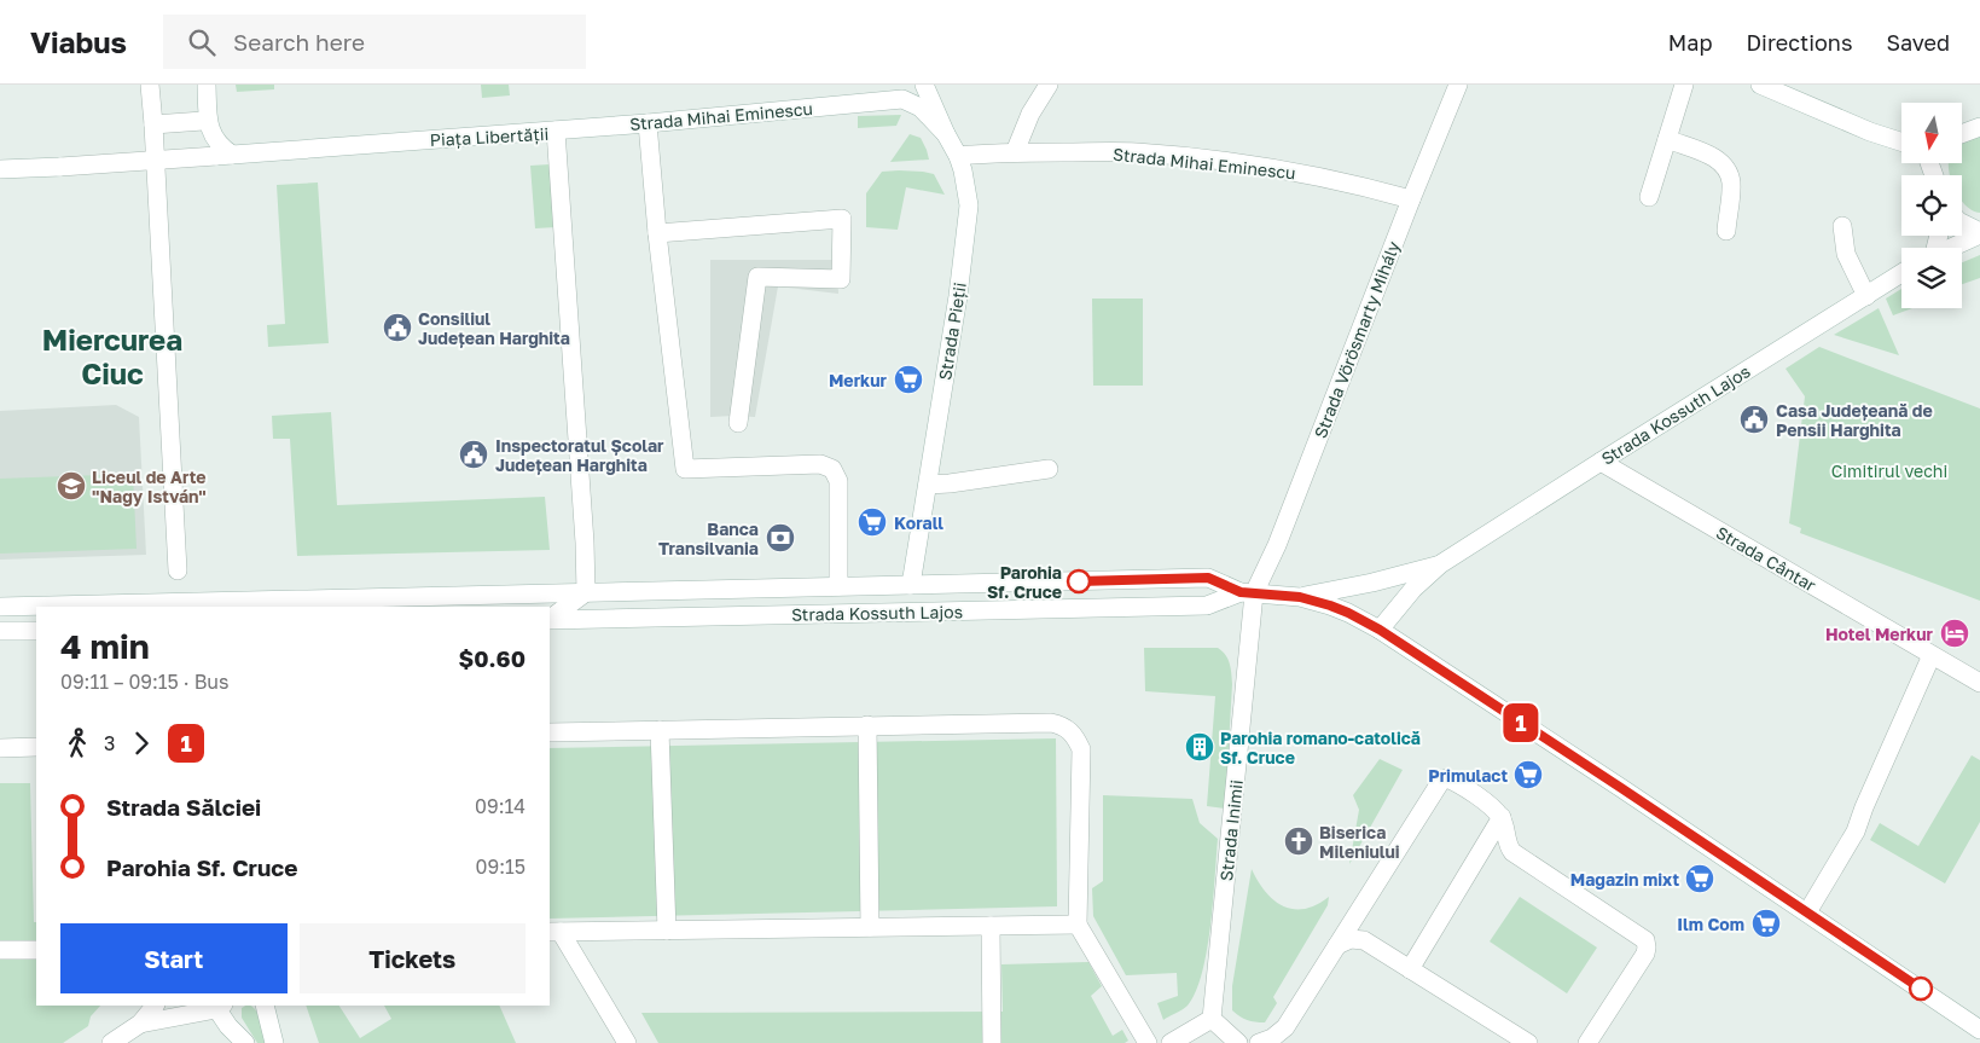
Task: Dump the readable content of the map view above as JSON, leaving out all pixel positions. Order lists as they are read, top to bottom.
{
  "streets": {
    "street": [
      "Strada Mihai Eminescu",
      "Piața Libertății",
      "Strada Pieții",
      "Strada Vörösmarty Mihály",
      "Strada Kossuth Lajos",
      "Strada Cântar",
      "Strada Inimii"
    ]
  },
  "crossings": [
    ["Strada Mihai Eminescu", "Piața Libertății"],
    ["Strada Mihai Eminescu", "Strada Pieții"],
    ["Strada Mihai Eminescu", "Strada Vörösmarty Mihály"],
    ["Piața Libertății", "Strada Kossuth Lajos"],
    ["Strada Pieții", "Strada Kossuth Lajos"],
    ["Strada Vörösmarty Mihály", "Strada Kossuth Lajos"],
    ["Strada Vörösmarty Mihály", "Strada Inimii"],
    ["Strada Kossuth Lajos", "Strada Cântar"],
    ["Strada Kossuth Lajos", "Strada Inimii"]
  ],
  "districts": ["Miercurea Ciuc"],
  "parks": ["Cimitirul vechi"],
  "places": {
    "public building": ["Consiliul Județean Harghita", "Casa Județeană de Pensii Harghita", "Inspectoratul Școlar Județean Harghita"],
    "supermarket": [
      "Merkur",
      "Korall",
      "Primulact",
      "Magazin mixt",
      "Ilm Com"
    ],
    "school or university": ["Liceul de Arte \"Nagy István\""],
    "bank": ["Banca Transilvania"],
    "other": ["Parohia Sf. Cruce"],
    "hotel": ["Hotel Merkur"],
    "building": ["Parohia romano-catolică Sf. Cruce"],
    "church": ["Biserica Mileniului"]
  },
  "lines": ["bus line 1"],
  "north": "bottom",
  "page": {
    "header": "Viabus",
    "search": "Search here",
    "nav": ["Map", "Directions", "Saved"],
    "on_map": "1",
    "heading": ["4 min", "09:11 – 09:15 · Bus", "$0.60"],
    "legs": ["3", "1"],
    "list": [
      {
        "name": "Strada Sălciei",
        "value": "09:14"
      },
      {
        "name": "Parohia Sf. Cruce",
        "value": "09:15"
      }
    ],
    "buttons": ["Start", "Tickets"]
  }
}
